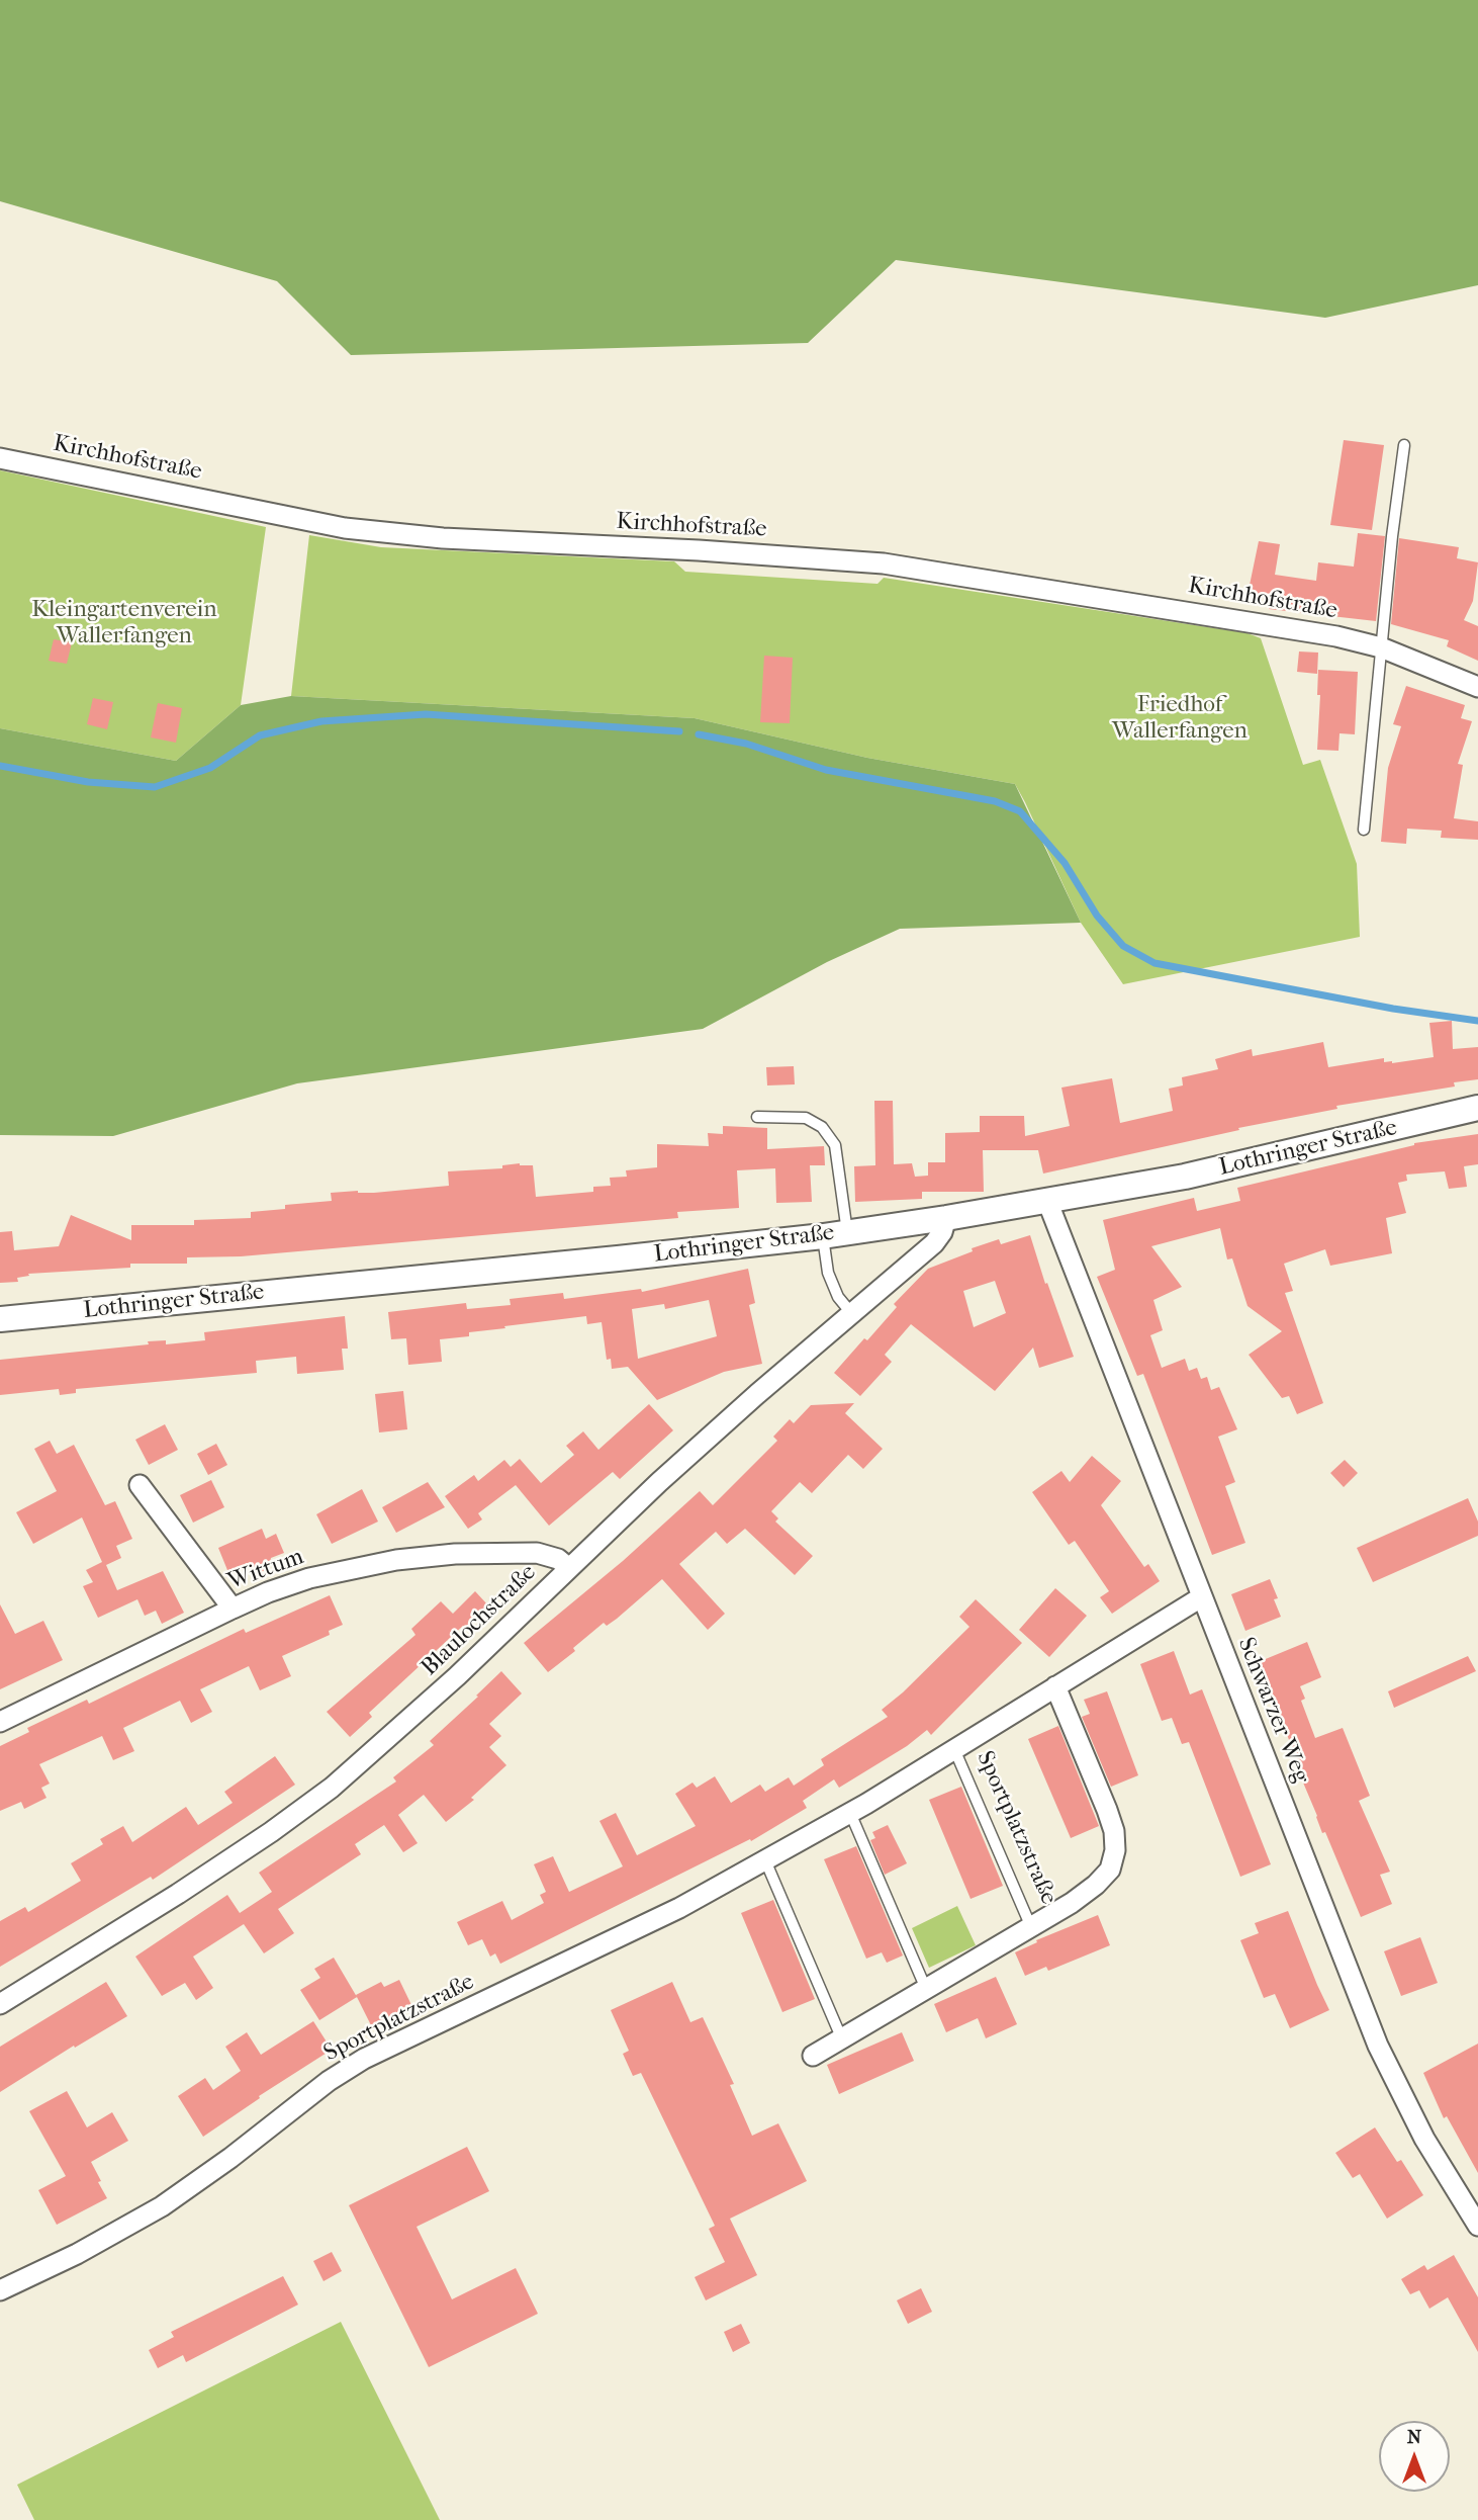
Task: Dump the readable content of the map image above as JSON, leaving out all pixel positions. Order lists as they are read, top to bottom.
{
  "streets": {
    "street": [
      "Kirchhofstraße",
      "Lothringer Straße",
      "Wittum",
      "Blaulochstraße",
      "Schwarzer Weg",
      "Sportplatzstraße"
    ]
  },
  "crossings": [
    ["Lothringer Straße", "Blaulochstraße"],
    ["Lothringer Straße", "Schwarzer Weg"],
    ["Wittum", "Blaulochstraße"],
    ["Schwarzer Weg", "Sportplatzstraße"]
  ],
  "parks": ["Kleingartenverein Wallerfangen", "Friedhof Wallerfangen"],
  "north": "top"
}
